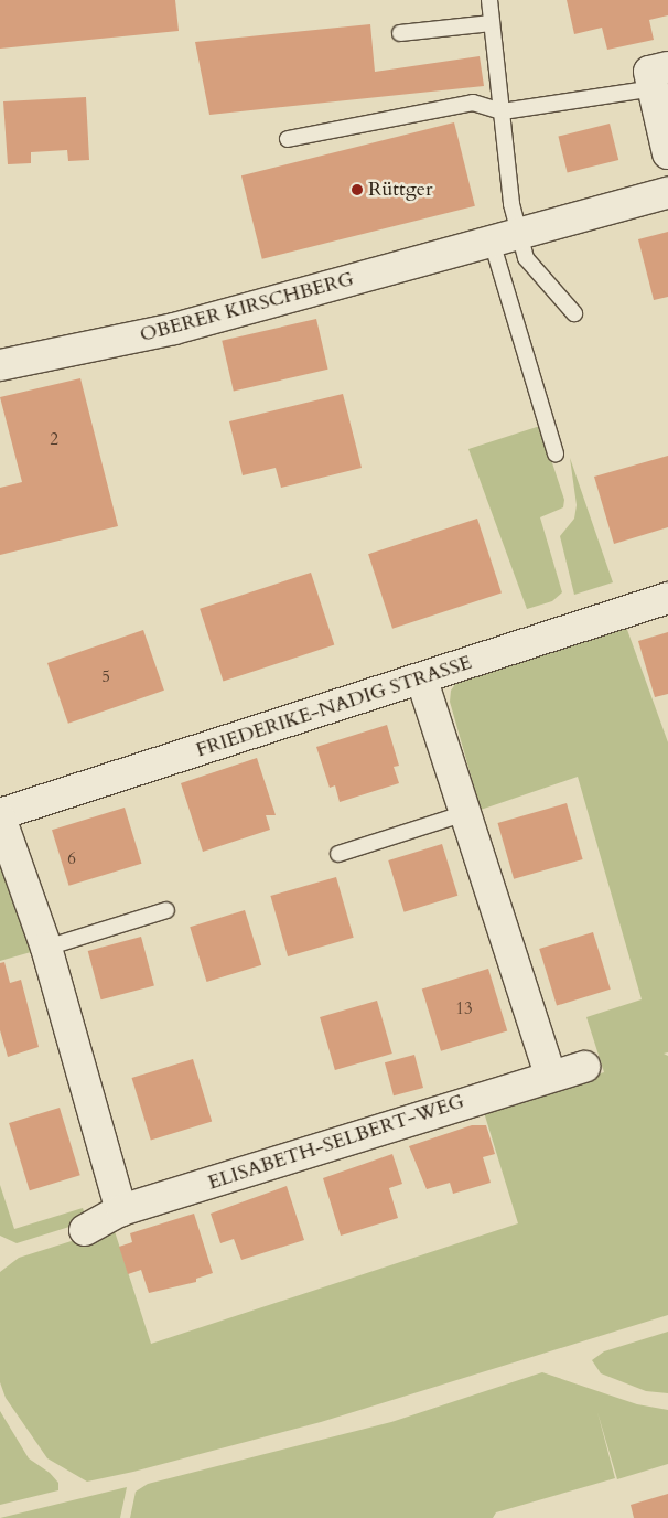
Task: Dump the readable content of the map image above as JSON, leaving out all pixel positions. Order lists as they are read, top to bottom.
{
  "streets": {
    "street": ["OBERER KIRSCHBERG", "FRIEDERIKE-NADIG STRASSE", "ELISABETH-SELBERT-WEG"]
  },
  "places": ["Rüttger"],
  "house_numbers": [
    "2",
    "5",
    "6",
    "13"
  ]
}
